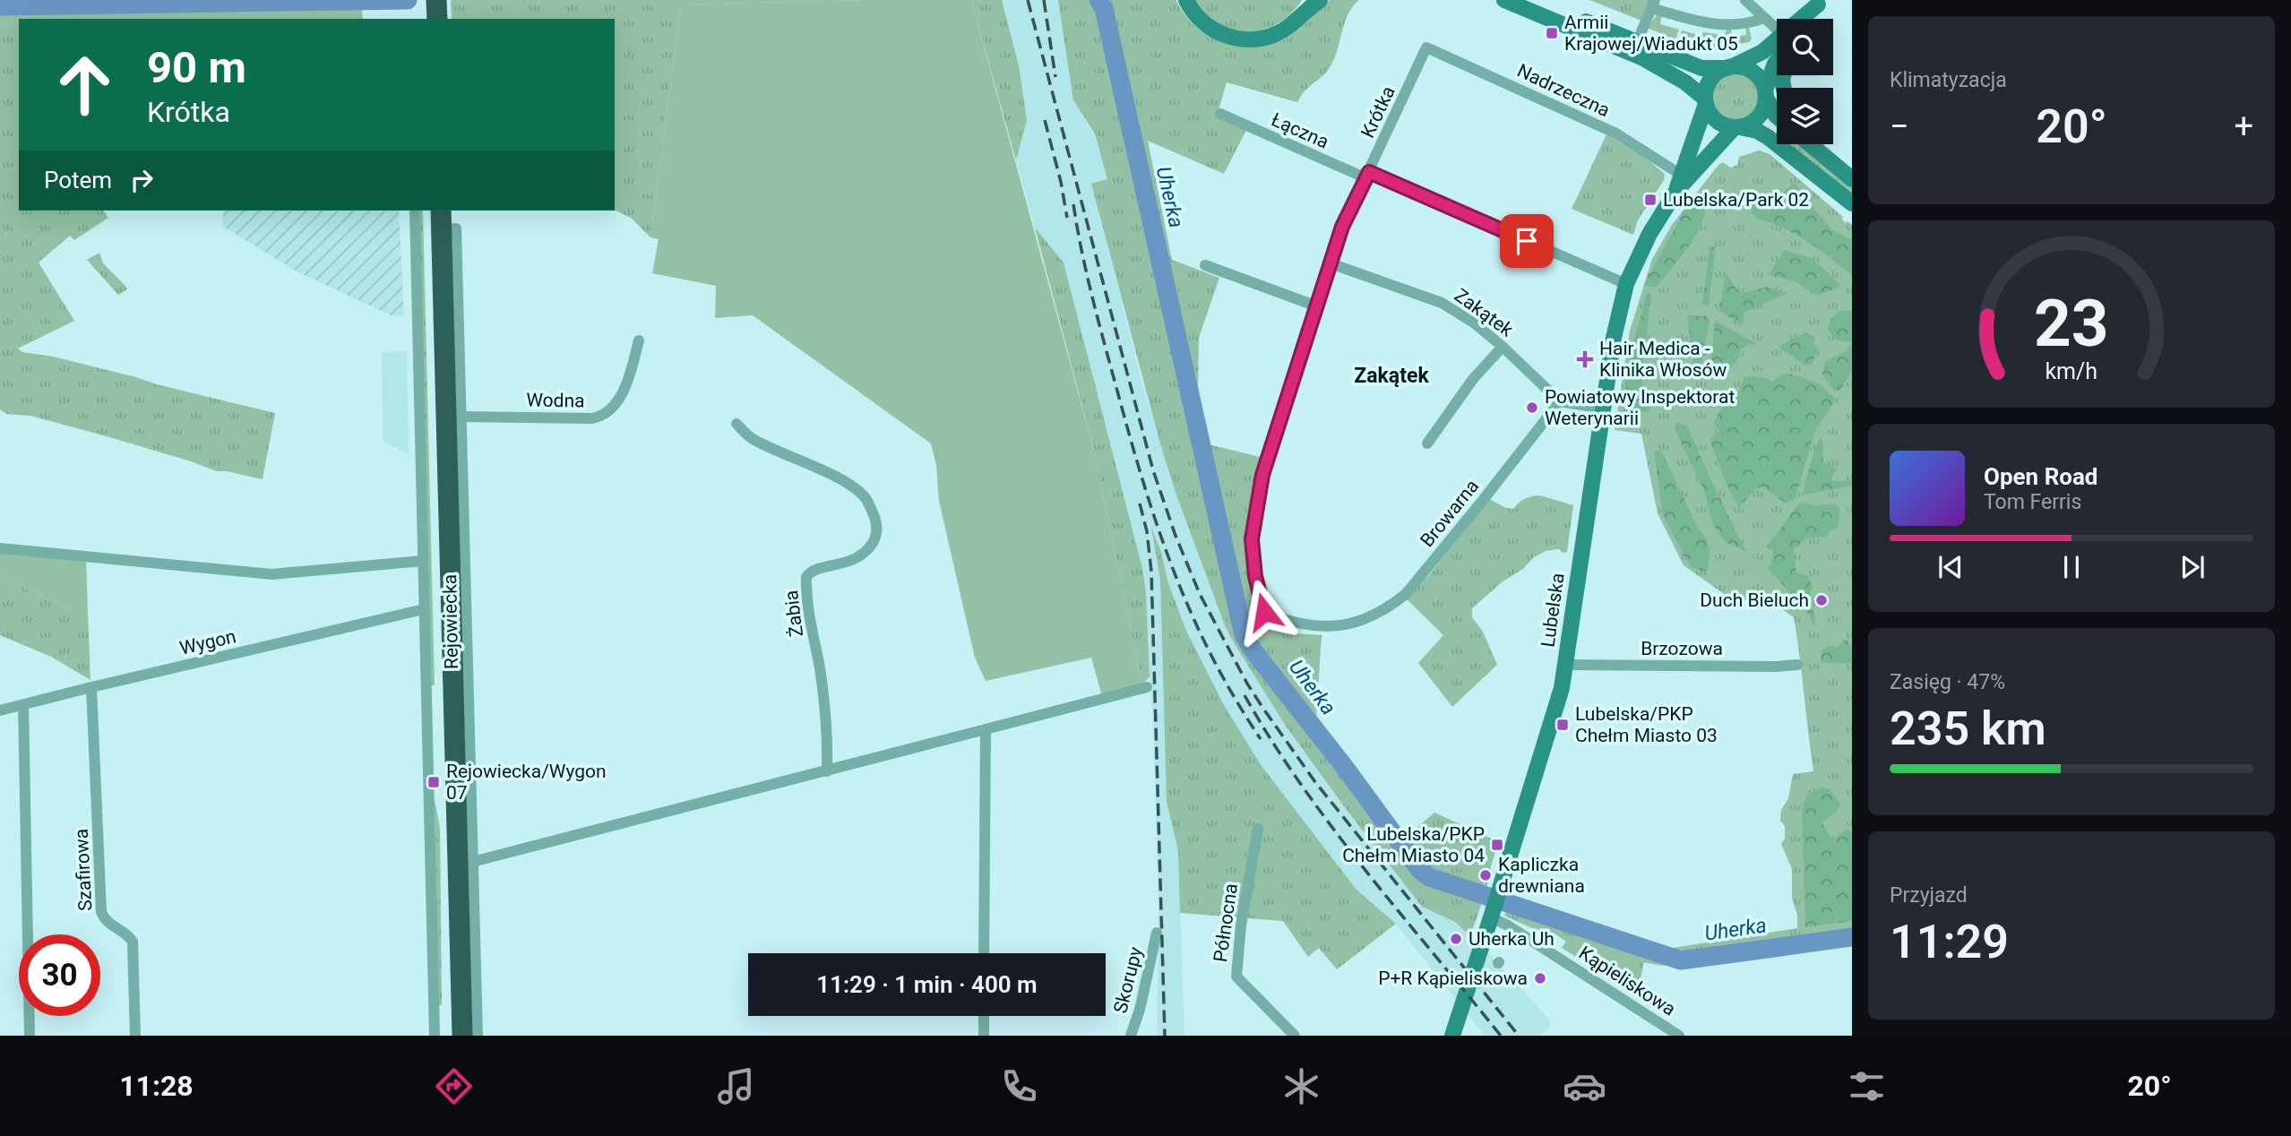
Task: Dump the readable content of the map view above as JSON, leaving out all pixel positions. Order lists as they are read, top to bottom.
{
  "streets": {
    "highway": ["Rejowiecka"],
    "main road": ["Lubelska"],
    "street": [
      "Nadrzeczna",
      "Krótka",
      "Łączna",
      "Zakątek",
      "Wodna",
      "Browarna",
      "Żabia",
      "Wygon",
      "Brzozowa",
      "Szafirowa",
      "Północna",
      "Skorupy",
      "Kąpieliskowa"
    ]
  },
  "crossings": [
    ["Nadrzeczna", "Krótka"],
    ["Nadrzeczna", "Lubelska"],
    ["Krótka", "Łączna"],
    ["Krótka", "Zakątek"],
    ["Krótka", "Browarna"],
    ["Łączna", "Lubelska"],
    ["Zakątek", "Browarna"],
    ["Lubelska", "Brzozowa"],
    ["Lubelska", "Kąpieliskowa"],
    ["Wygon", "Szafirowa"]
  ],
  "districts": ["Zakątek"],
  "water": ["Uherka"],
  "places": {
    "transit": [
      "Armii Krajowej/Wiadukt 05",
      "Lubelska/Park 02",
      "Lubelska/PKP Chełm Miasto 03",
      "Rejowiecka/Wygon 07",
      "Lubelska/PKP Chełm Miasto 04"
    ],
    "health": ["Hair Medica - Klinika Włosów"],
    "other": [
      "Powiatowy Inspektorat Weterynarii",
      "Duch Bieluch",
      "Kapliczka drewniana",
      "Uherka Uh",
      "P+R Kąpieliskowa"
    ]
  },
  "page": {
    "tile": [
      "Klimatyzacja",
      ["Zasięg · 47%", "235 km"],
      ["Przyjazd", "11:29"]
    ],
    "turn": ["90 m", "Krótka"],
    "heat": ["−", "20°", "+"],
    "then": "Potem",
    "song": ["Open Road", "Tom Ferris"],
    "limit": "30",
    "trip": "11:29 · 1 min · 400 m",
    "tabs": ["11:28", "20°"],
    "gauge": ["23", "km/h"]
  }
}
